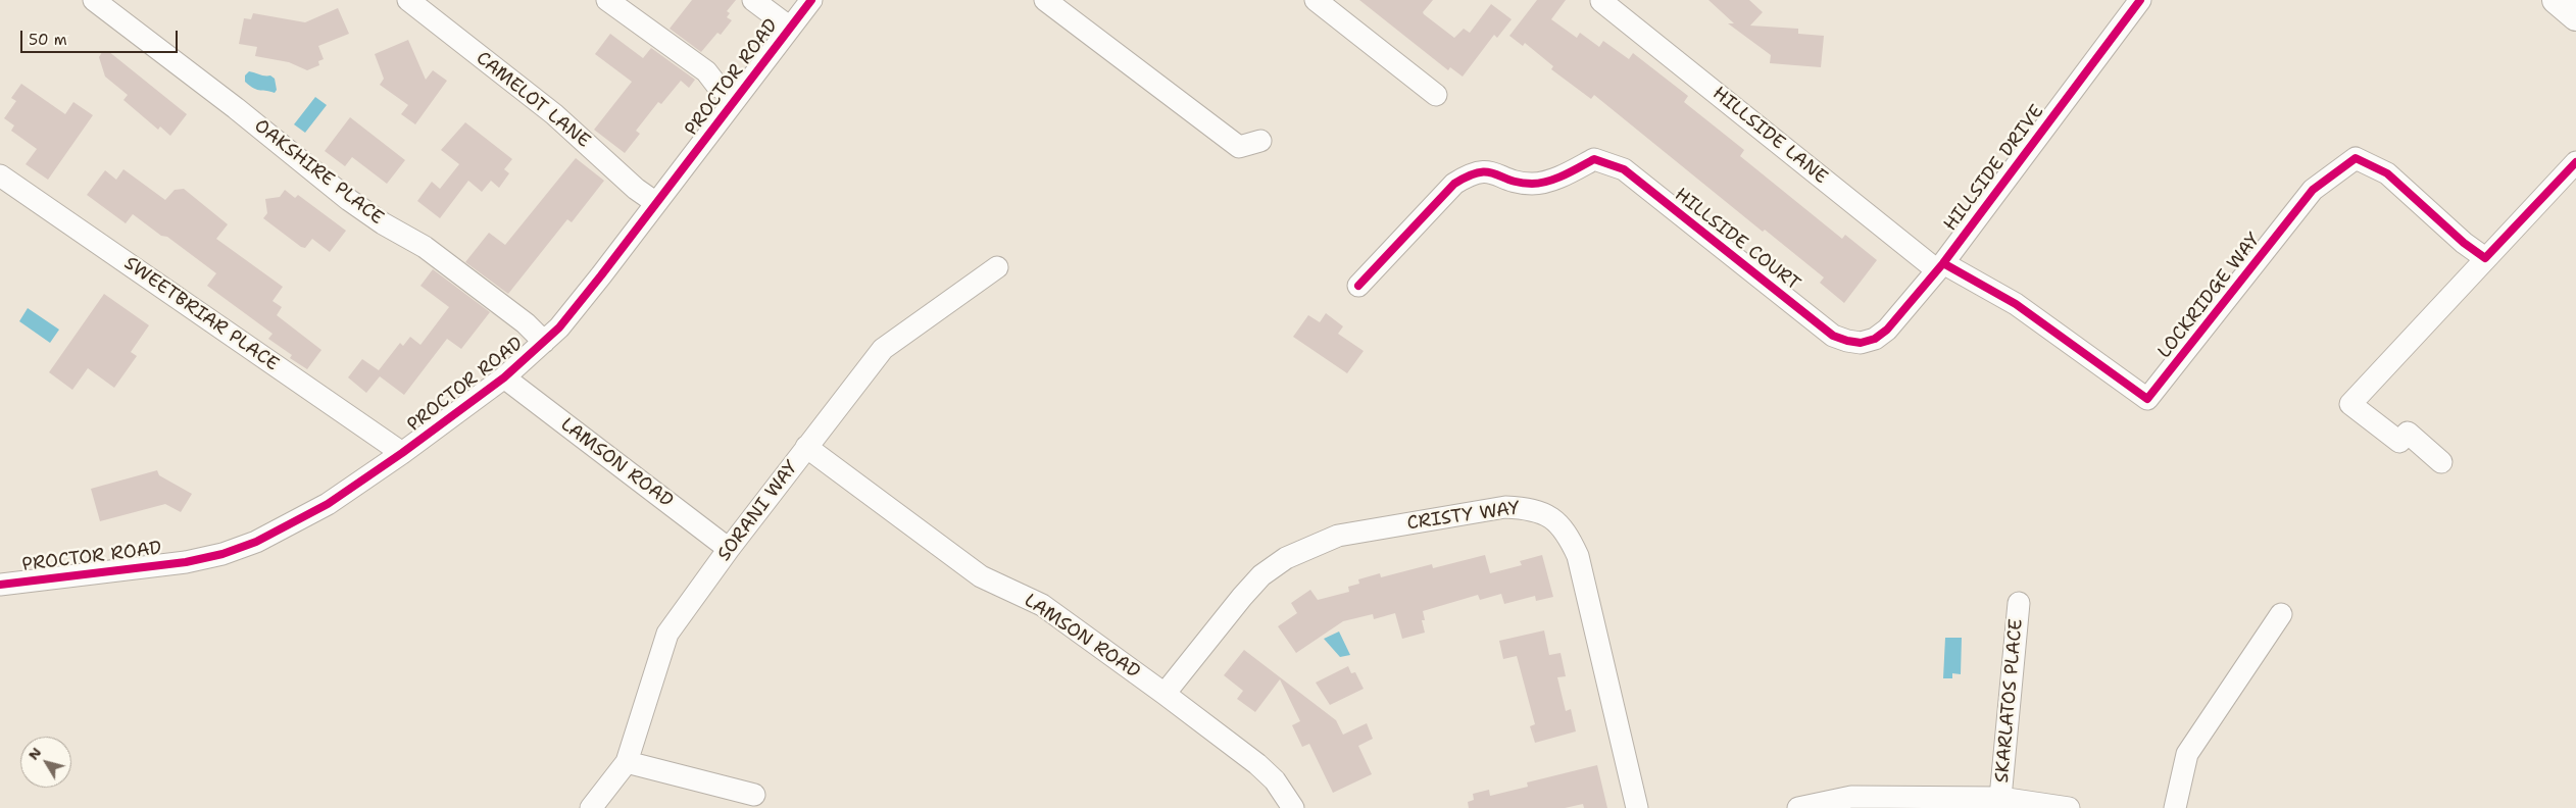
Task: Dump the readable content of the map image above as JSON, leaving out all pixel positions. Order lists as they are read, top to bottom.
{
  "streets": {
    "street": [
      "PROCTOR ROAD",
      "CAMELOT LANE",
      "HILLSIDE LANE",
      "HILLSIDE DRIVE",
      "OAKSHIRE PLACE",
      "HILLSIDE COURT",
      "LOCKRIDGE WAY",
      "SWEETBRIAR PLACE",
      "LAMSON ROAD",
      "SORANI WAY",
      "CRISTY WAY",
      "SKARLATOS PLACE"
    ]
  },
  "crossings": [
    ["PROCTOR ROAD", "CAMELOT LANE"],
    ["PROCTOR ROAD", "OAKSHIRE PLACE"],
    ["PROCTOR ROAD", "SWEETBRIAR PLACE"],
    ["PROCTOR ROAD", "LAMSON ROAD"],
    ["HILLSIDE LANE", "HILLSIDE DRIVE"],
    ["HILLSIDE LANE", "LOCKRIDGE WAY"],
    ["HILLSIDE DRIVE", "HILLSIDE COURT"],
    ["HILLSIDE DRIVE", "LOCKRIDGE WAY"],
    ["LAMSON ROAD", "SORANI WAY"],
    ["LAMSON ROAD", "CRISTY WAY"]
  ],
  "scale_bar": "50 m",
  "north": "top left"
}
